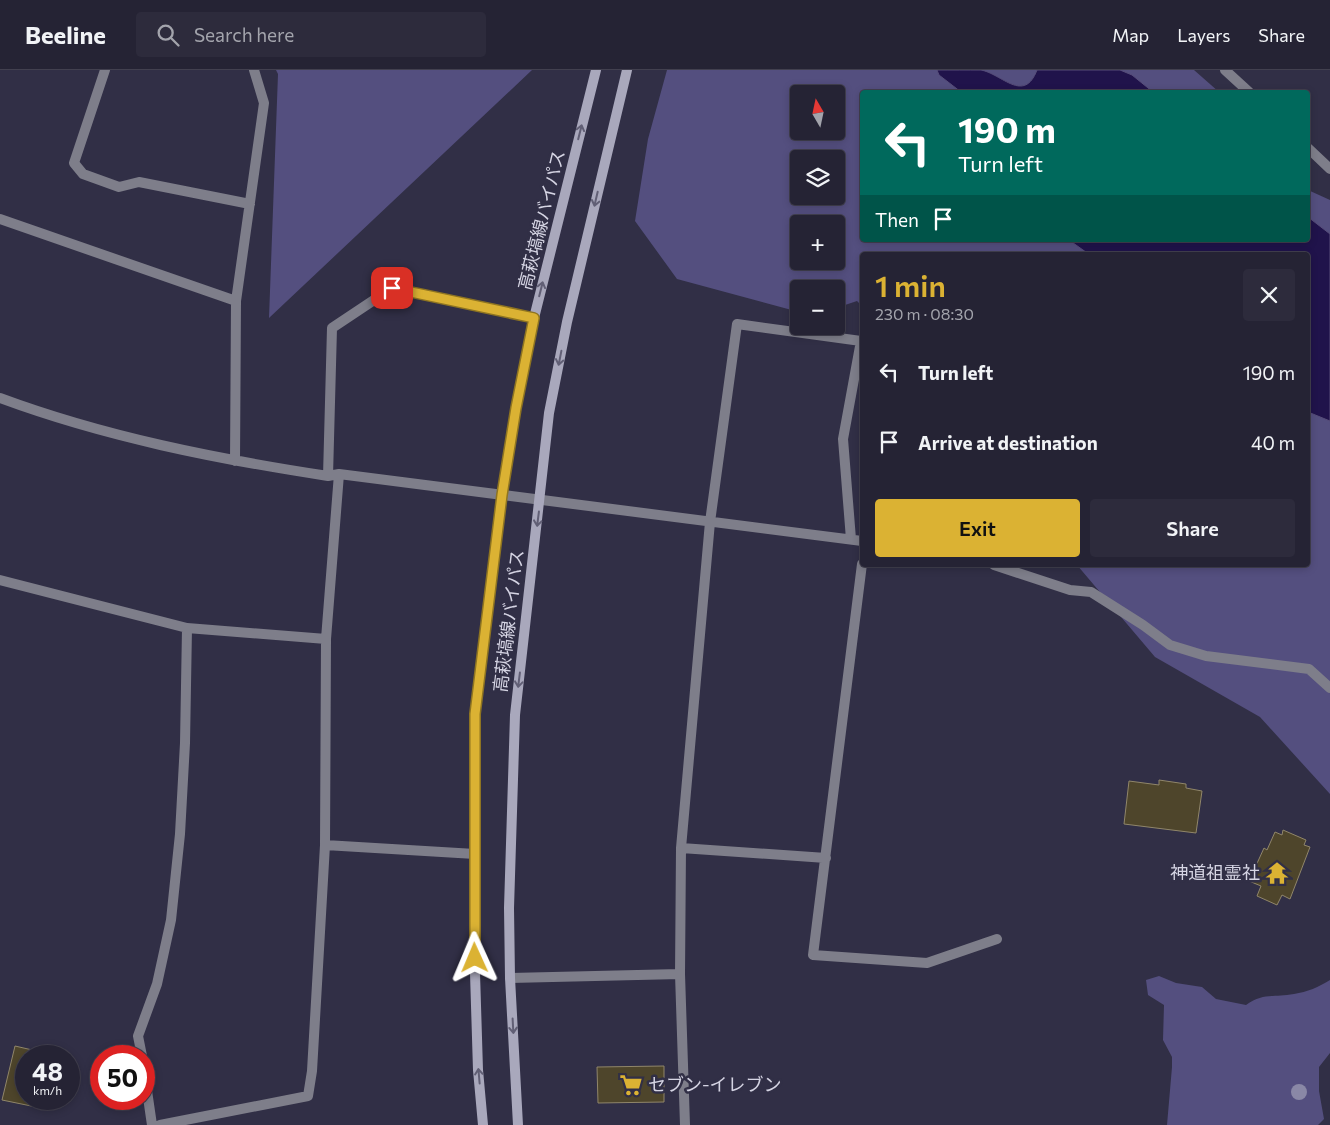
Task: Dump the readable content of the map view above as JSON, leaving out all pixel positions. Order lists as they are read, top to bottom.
{
  "streets": {
    "main road": ["高萩塙線バイパス"]
  },
  "places": {
    "temple": ["神道祖霊社"],
    "supermarket": ["セブン-イレブン"]
  },
  "north": "top",
  "page": {
    "header": "Beeline",
    "search": "Search here",
    "nav": ["Map", "Layers", "Share"],
    "map_buttons": ["+", "−"],
    "turn": ["190 m", "Turn left"],
    "then": "Then",
    "heading": ["1 min", "230 m · 08:30"],
    "list": [
      {
        "name": "Turn left",
        "value": "190 m"
      },
      {
        "name": "Arrive at destination",
        "value": "40 m"
      }
    ],
    "buttons": ["Exit", "Share"],
    "speed": "48 km/h",
    "limit": "50"
  }
}
